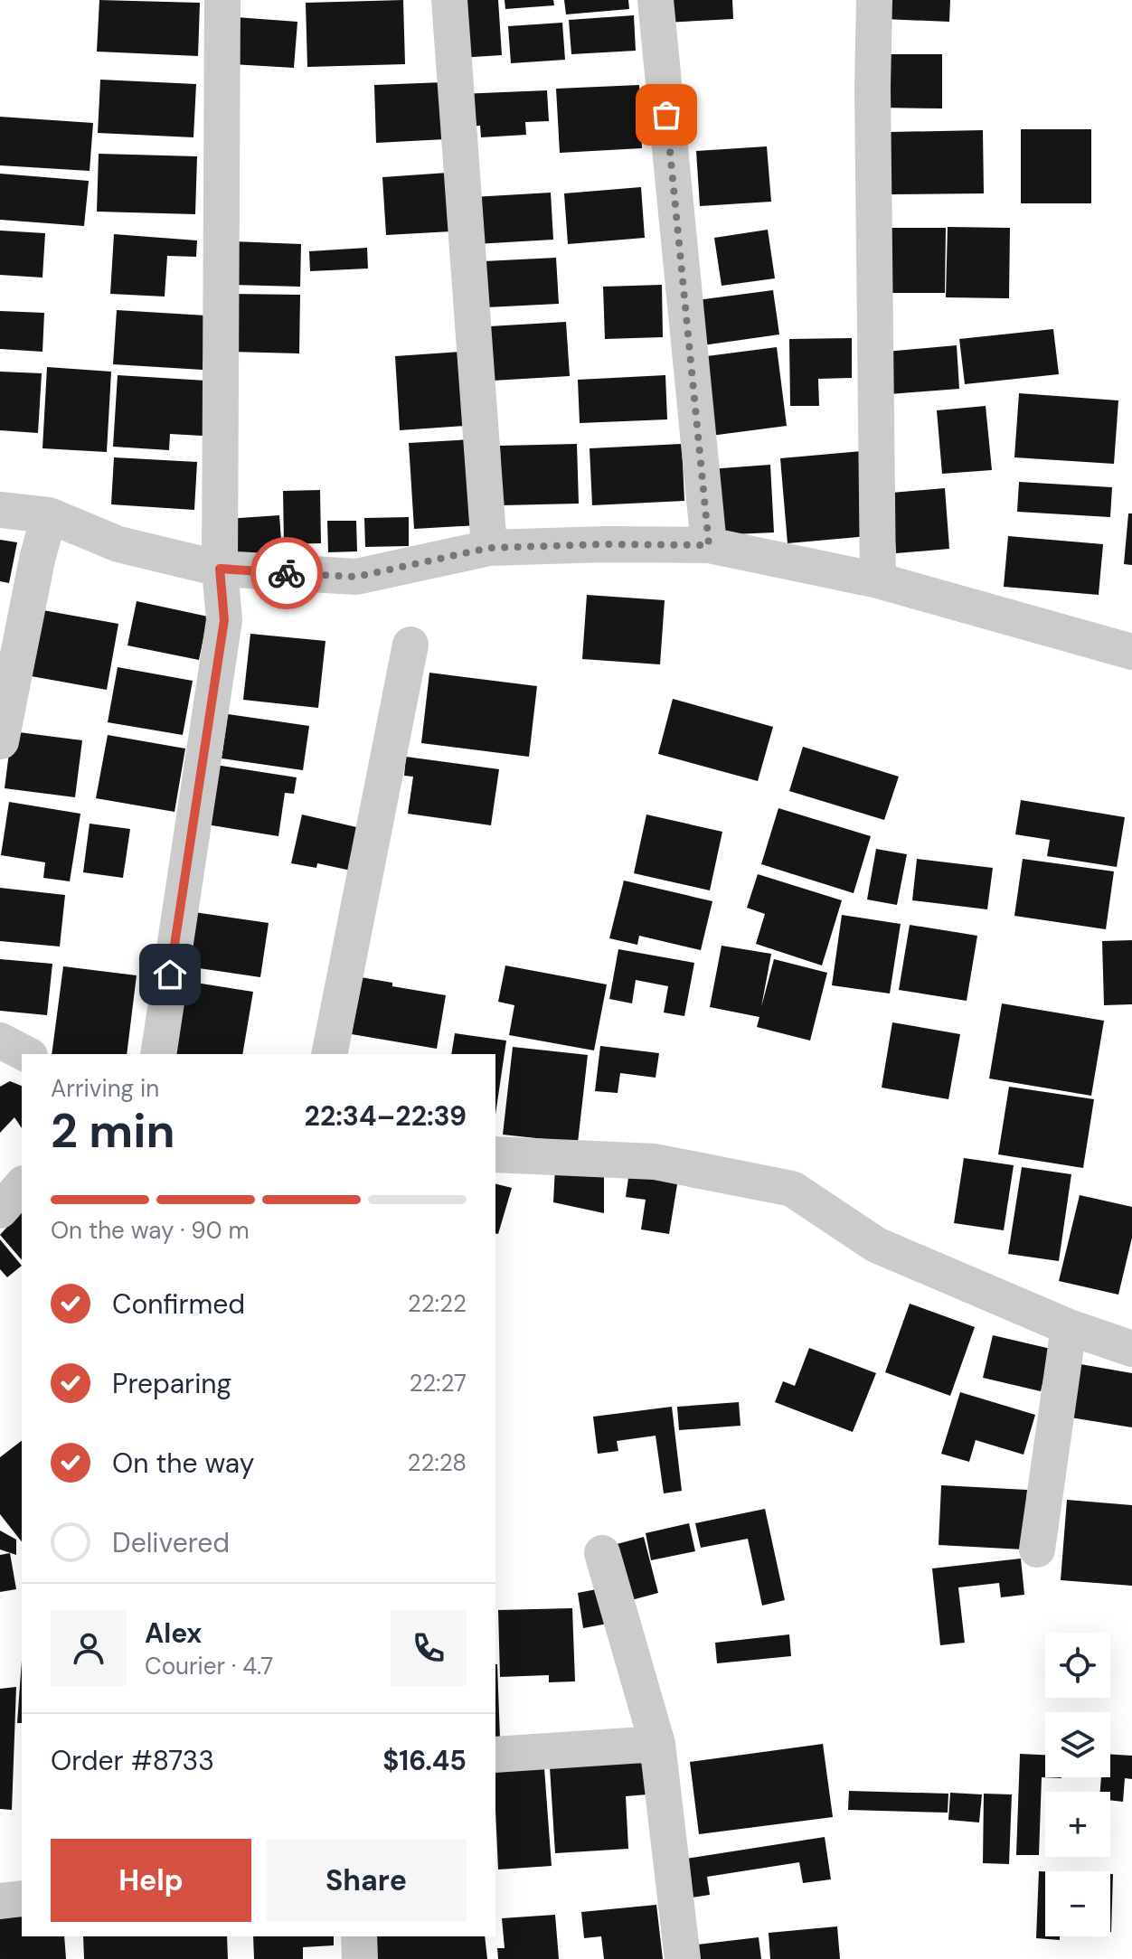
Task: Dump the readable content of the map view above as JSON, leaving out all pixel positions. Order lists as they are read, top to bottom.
{
  "page": {
    "heading": ["2 min", "Arriving in", "22:34–22:39"],
    "panel": [
      "Alex",
      "Courier · 4.7",
      "Order #8733",
      "$16.45"
    ],
    "bar": "On the way · 90 m",
    "list": [
      ["Confirmed", "22:22"],
      ["Preparing", "22:27"],
      ["On the way", "22:28"],
      "Delivered"
    ],
    "map_buttons": ["+", "−"],
    "buttons": ["Help", "Share"]
  }
}
